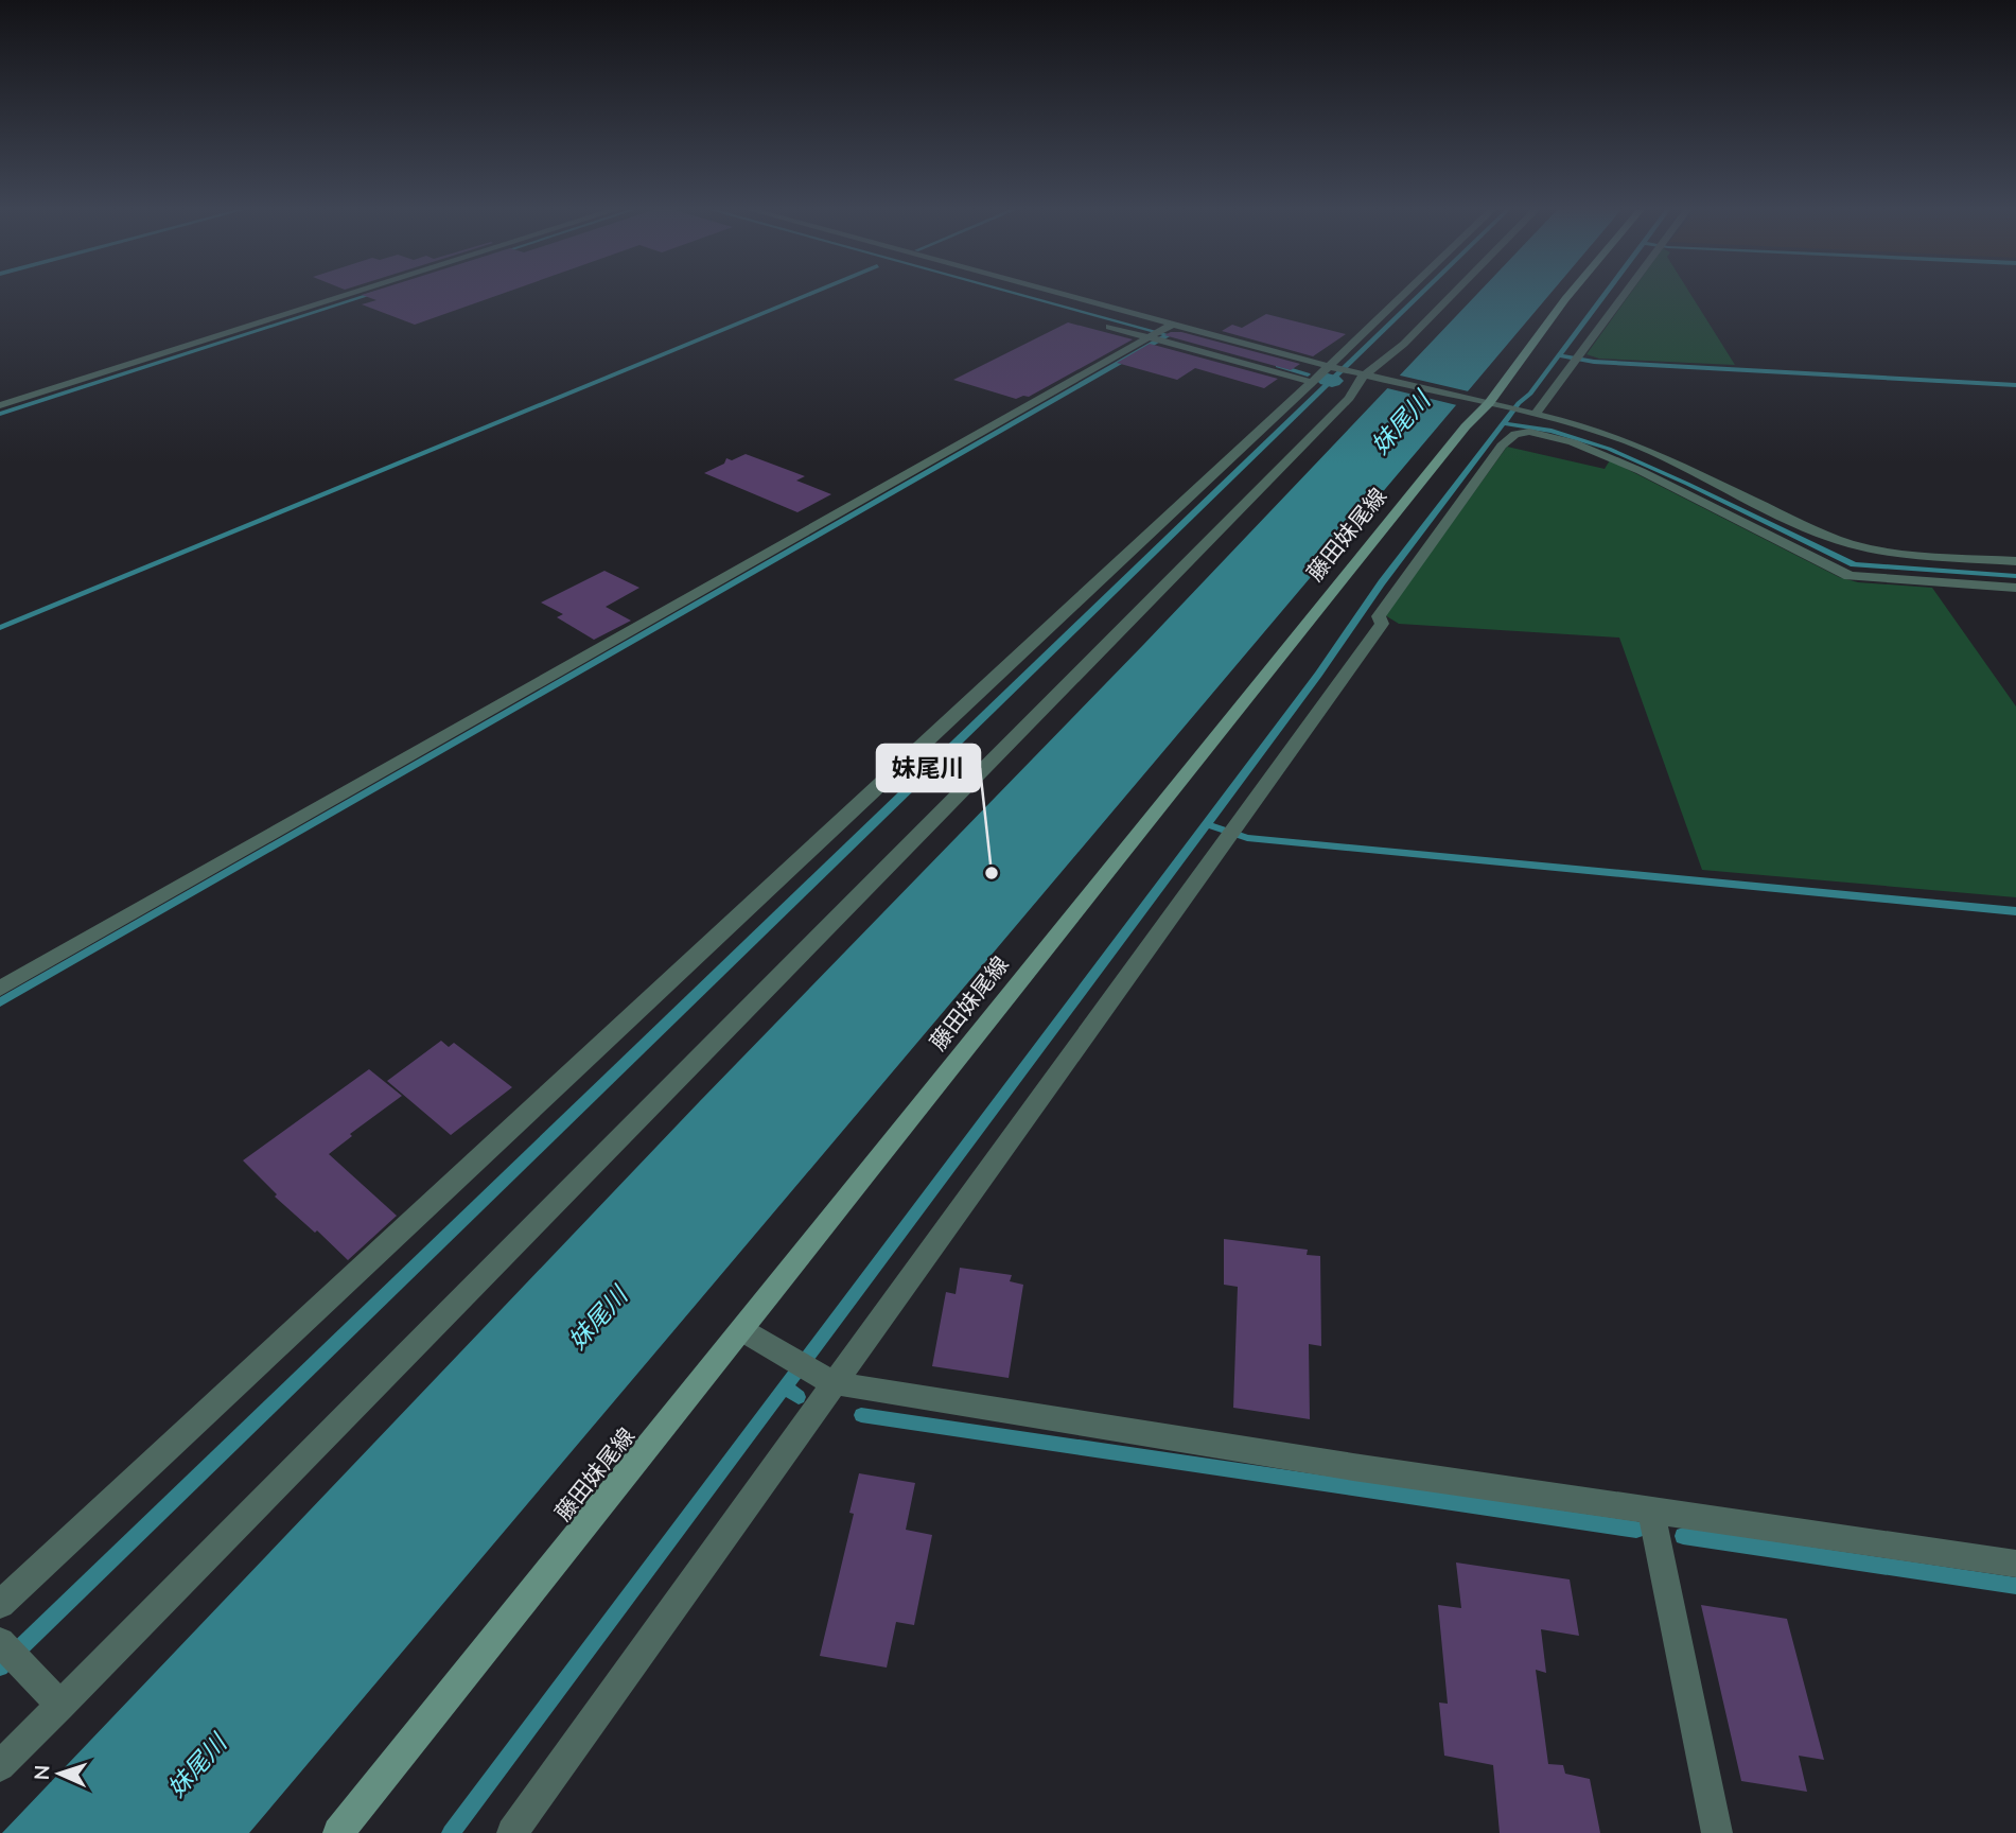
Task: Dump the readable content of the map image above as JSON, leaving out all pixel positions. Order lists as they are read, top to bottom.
{
  "streets": {
    "main road": ["藤田妹尾線"]
  },
  "water": ["妹尾川"],
  "places": ["妹尾川"],
  "north": "left"
}
